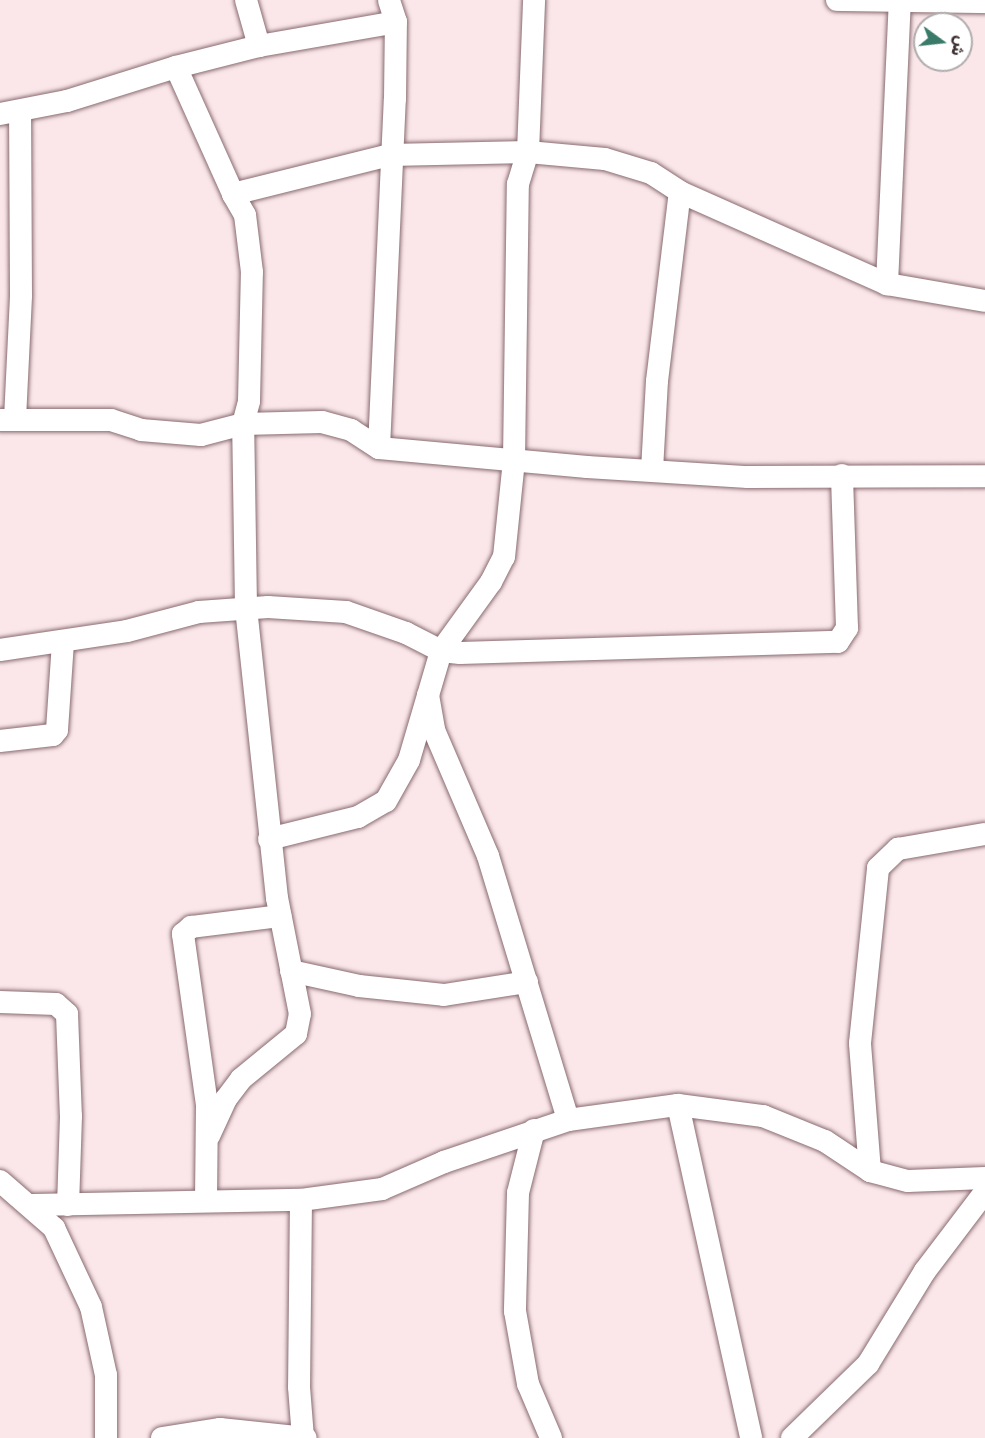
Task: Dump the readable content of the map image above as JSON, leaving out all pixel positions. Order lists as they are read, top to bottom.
{
  "north": "right"
}
